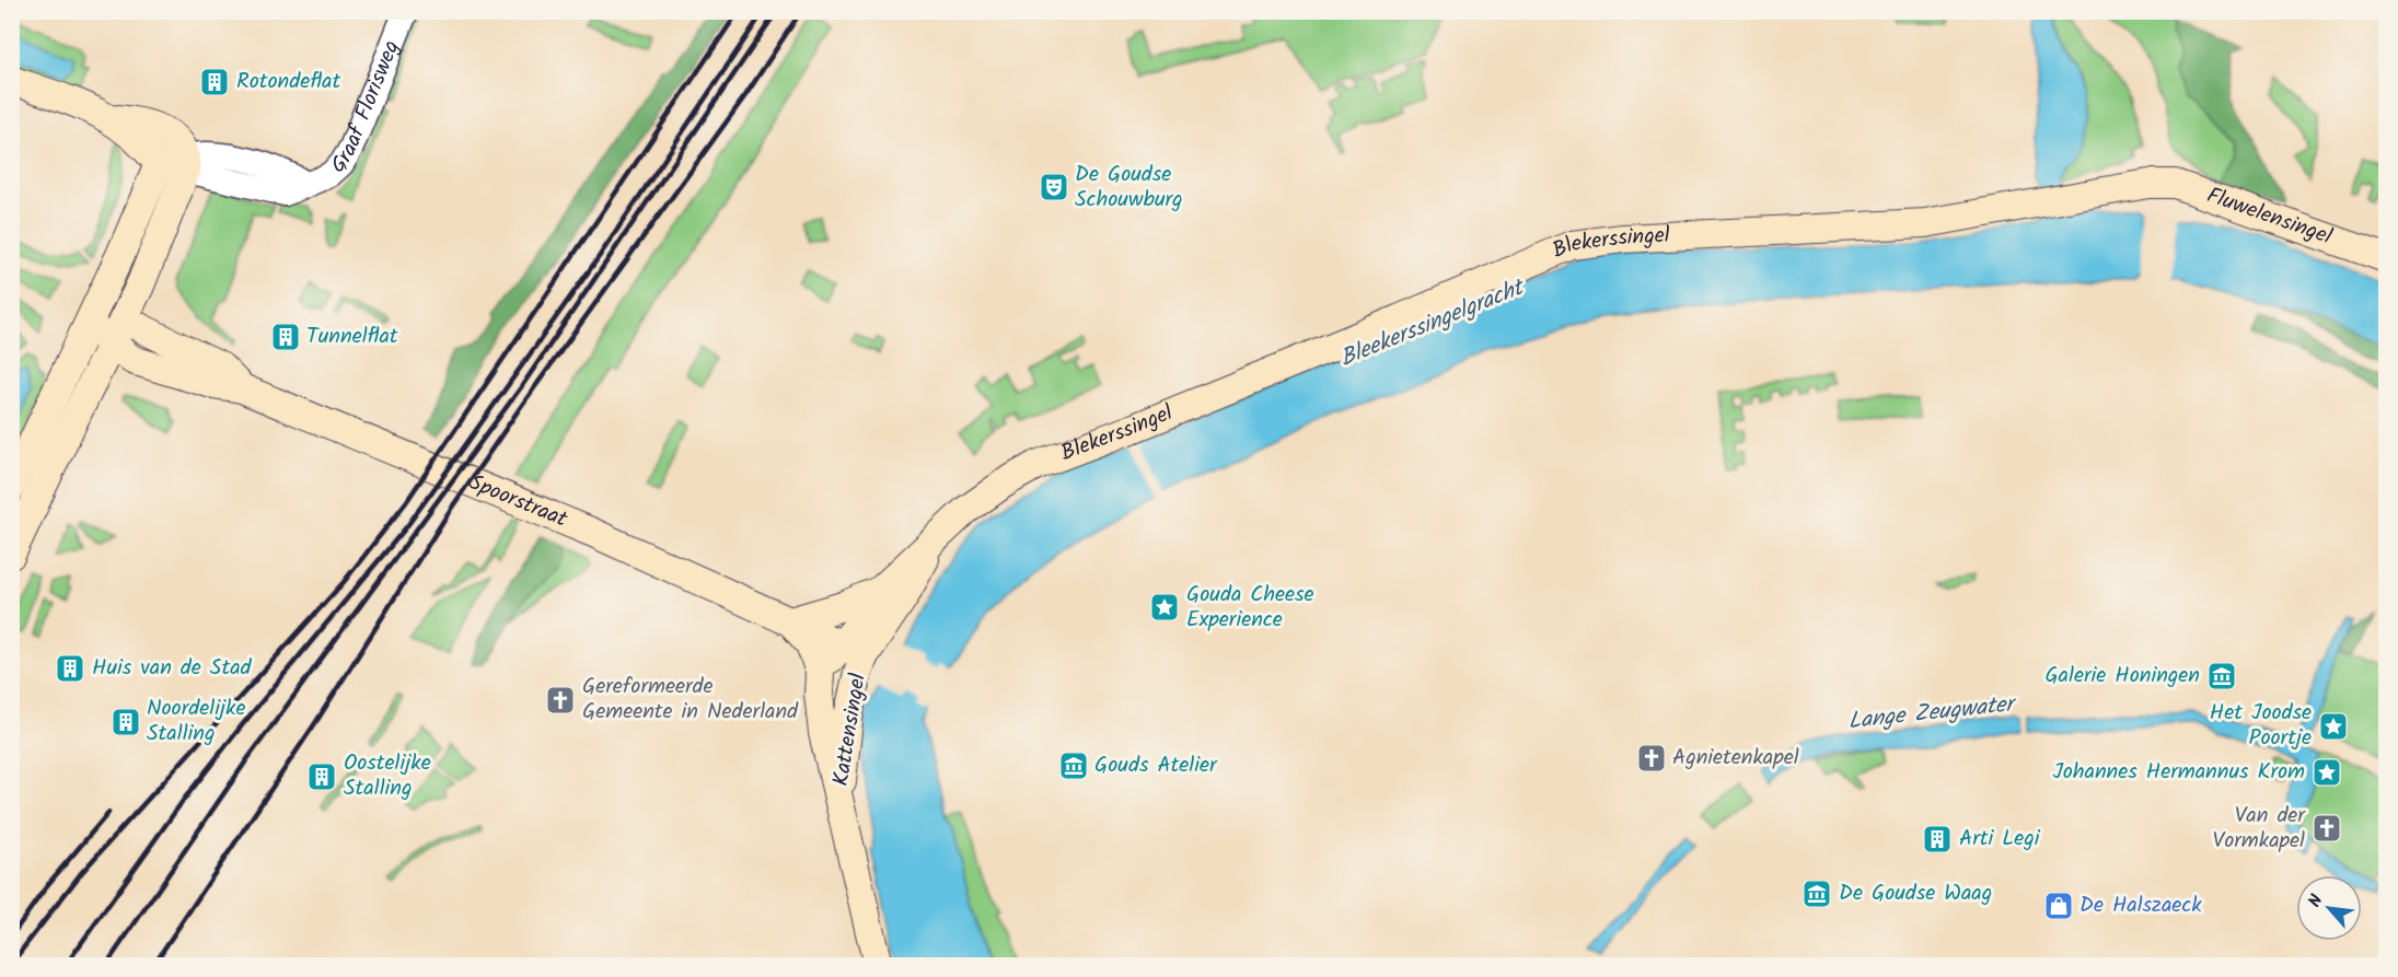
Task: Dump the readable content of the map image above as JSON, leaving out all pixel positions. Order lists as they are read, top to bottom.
{
  "streets": {
    "main road": [
      "Fluwelensingel",
      "Blekerssingel",
      "Spoorstraat",
      "Kattensingel"
    ],
    "street": ["Graaf Florisweg"]
  },
  "crossings": [
    ["Fluwelensingel", "Blekerssingel"],
    ["Blekerssingel", "Spoorstraat"],
    ["Blekerssingel", "Kattensingel"],
    ["Spoorstraat", "Kattensingel"]
  ],
  "water": ["Bleekerssingelgracht", "Lange Zeugwater"],
  "places": {
    "building": [
      "Rotondeflat",
      "Tunnelflat",
      "Huis van de Stad",
      "Noordelijke Stalling",
      "Oostelijke Stalling",
      "Arti Legi"
    ],
    "theatre": ["De Goudse Schouwburg"],
    "place": ["Gouda Cheese Experience", "Het Joodse Poortje", "Johannes Hermannus Krom"],
    "museum": ["Galerie Honingen", "Gouds Atelier", "De Goudse Waag"],
    "church": ["Gereformeerde Gemeente in Nederland", "Agnietenkapel", "Van der Vormkapel"],
    "shop": ["De Halszaeck"]
  },
  "north": "top left"
}
